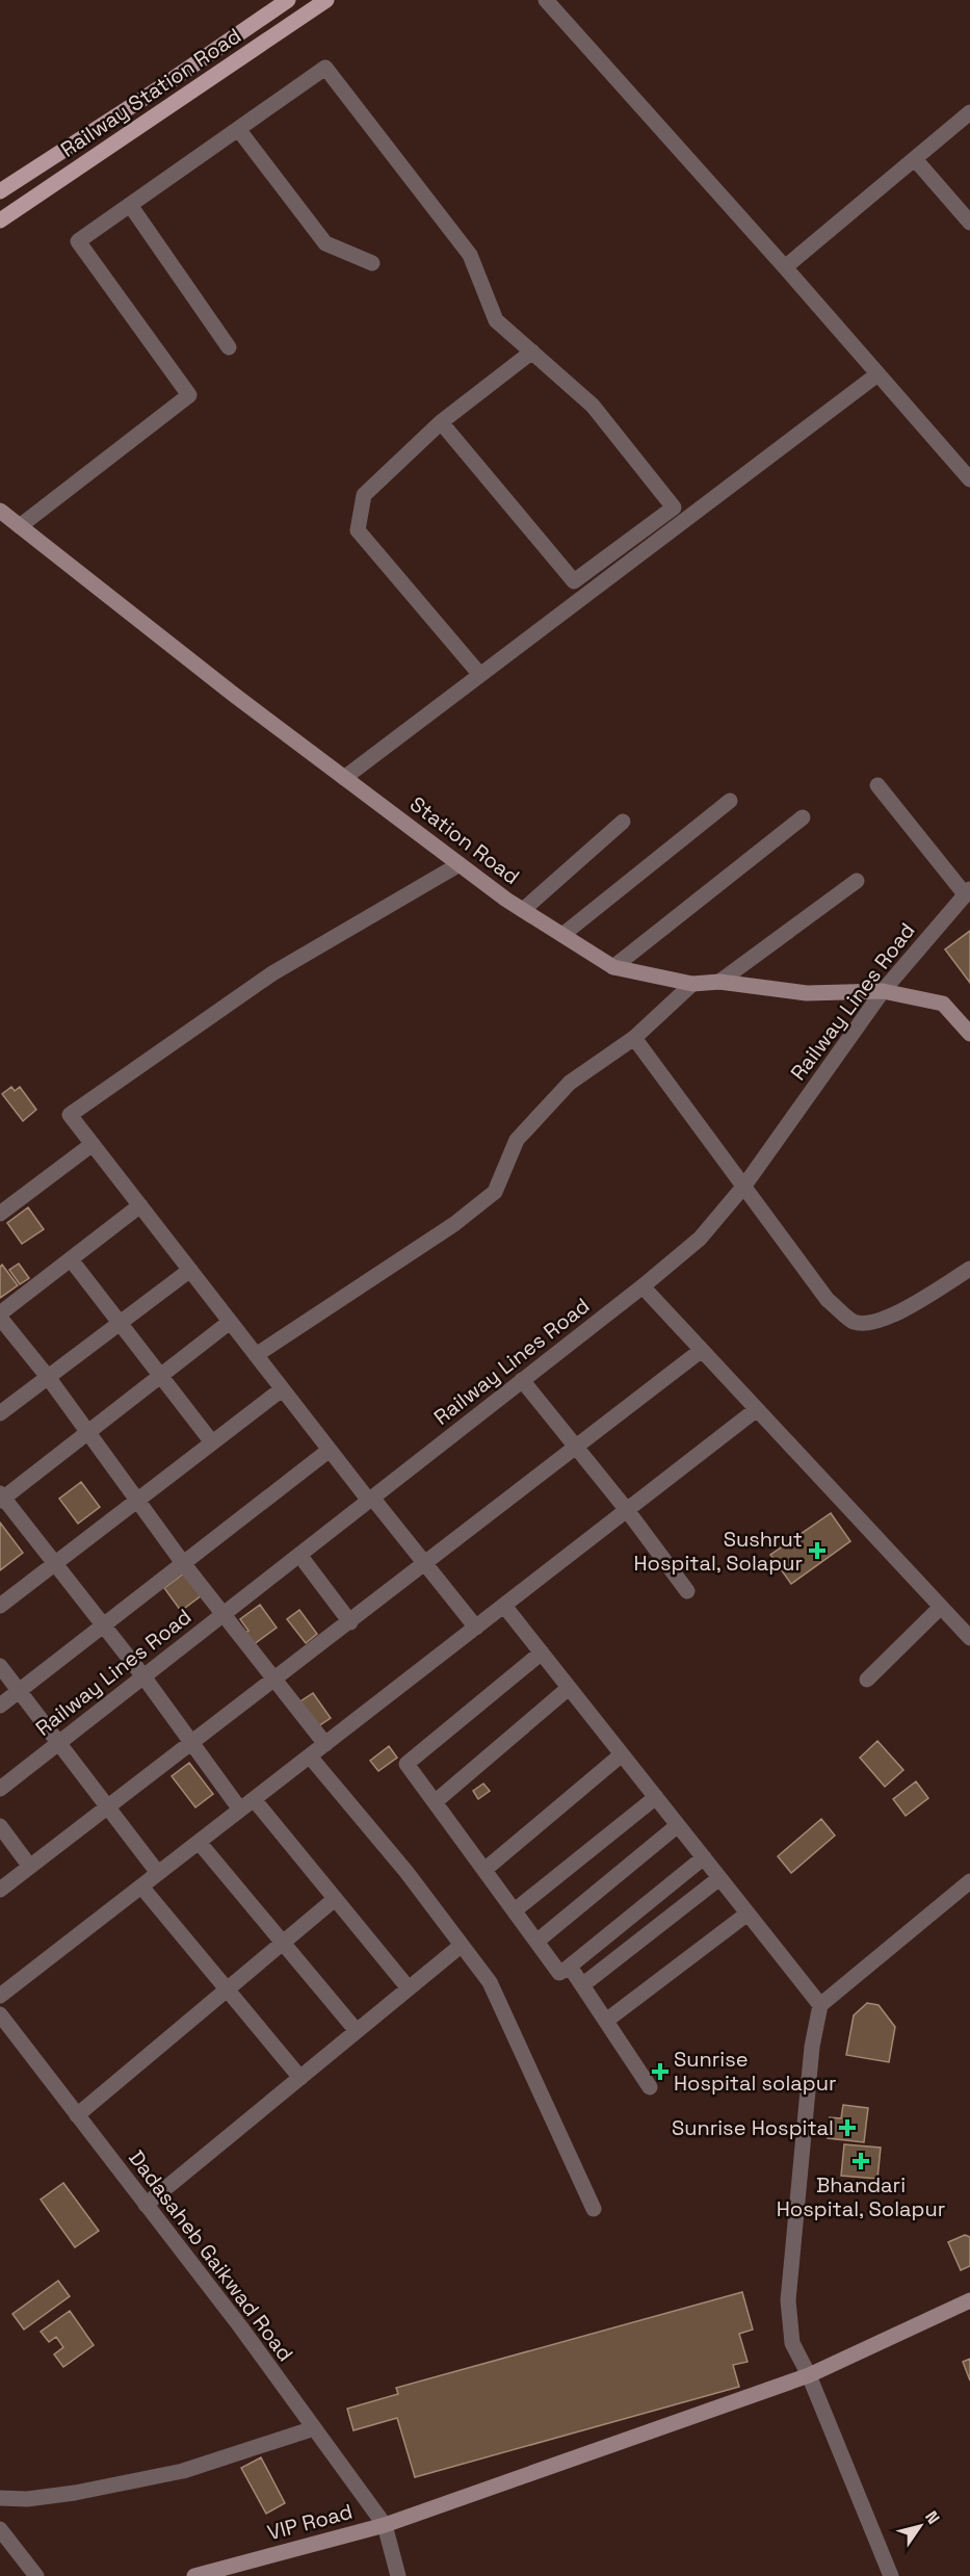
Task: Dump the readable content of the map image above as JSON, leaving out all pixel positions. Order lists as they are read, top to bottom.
{
  "streets": {
    "main road": ["Railway Station Road", "Station Road", "VIP Road"],
    "street": ["Railway Lines Road", "Dadasaheb Gaikwad Road"]
  },
  "crossings": [
    ["Station Road", "Railway Lines Road"],
    ["Dadasaheb Gaikwad Road", "VIP Road"]
  ],
  "places": {
    "health": [
      "Sushrut Hospital, Solapur",
      "Sunrise Hospital solapur",
      "Sunrise Hospital",
      "Bhandari Hospital, Solapur"
    ]
  },
  "north": "top right"
}
